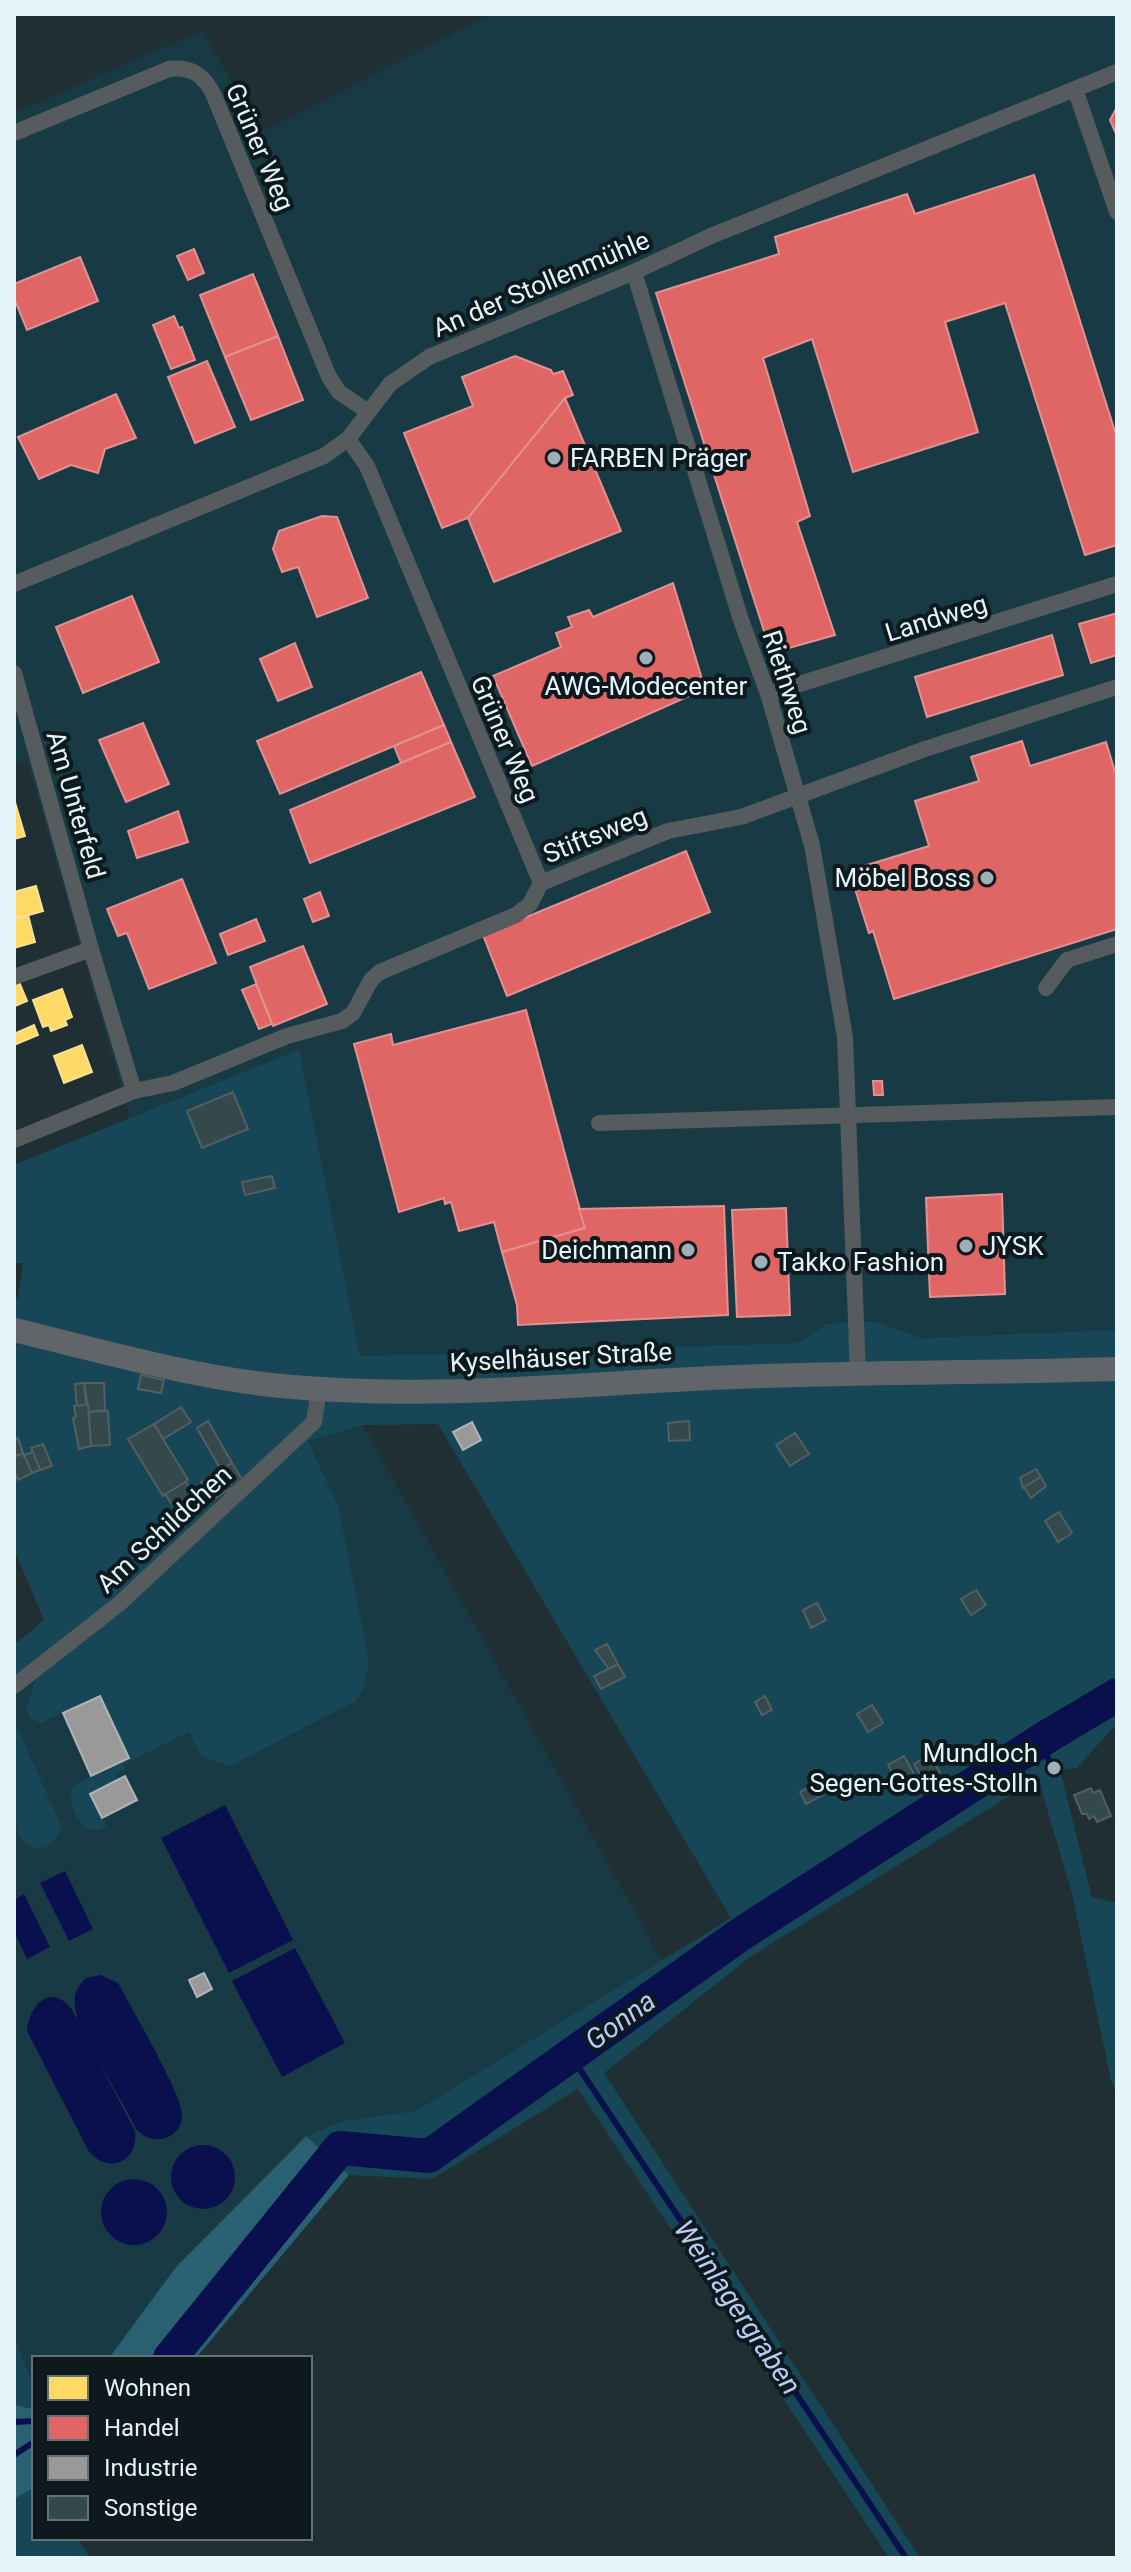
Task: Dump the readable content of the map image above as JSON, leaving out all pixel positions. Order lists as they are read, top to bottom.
{
  "streets": {
    "main road": ["Kyselhäuser Straße"],
    "street": [
      "Grüner Weg",
      "An der Stollenmühle",
      "Landweg",
      "Riethweg",
      "Am Unterfeld",
      "Stiftsweg",
      "Am Schildchen"
    ]
  },
  "crossings": [
    ["Grüner Weg", "An der Stollenmühle"],
    ["Grüner Weg", "Stiftsweg"],
    ["An der Stollenmühle", "Riethweg"],
    ["Landweg", "Riethweg"],
    ["Riethweg", "Stiftsweg"],
    ["Riethweg", "Kyselhäuser Straße"],
    ["Am Unterfeld", "Stiftsweg"],
    ["Kyselhäuser Straße", "Am Schildchen"]
  ],
  "water": ["Gonna", "Weinlagergraben"],
  "places": [
    "FARBEN Präger",
    "AWG-Modecenter",
    "Möbel Boss",
    "JYSK",
    "Deichmann",
    "Takko Fashion",
    "Mundloch Segen-Gottes-Stolln"
  ],
  "legend": [
    "Wohnen",
    "Handel",
    "Industrie",
    "Sonstige"
  ]
}
